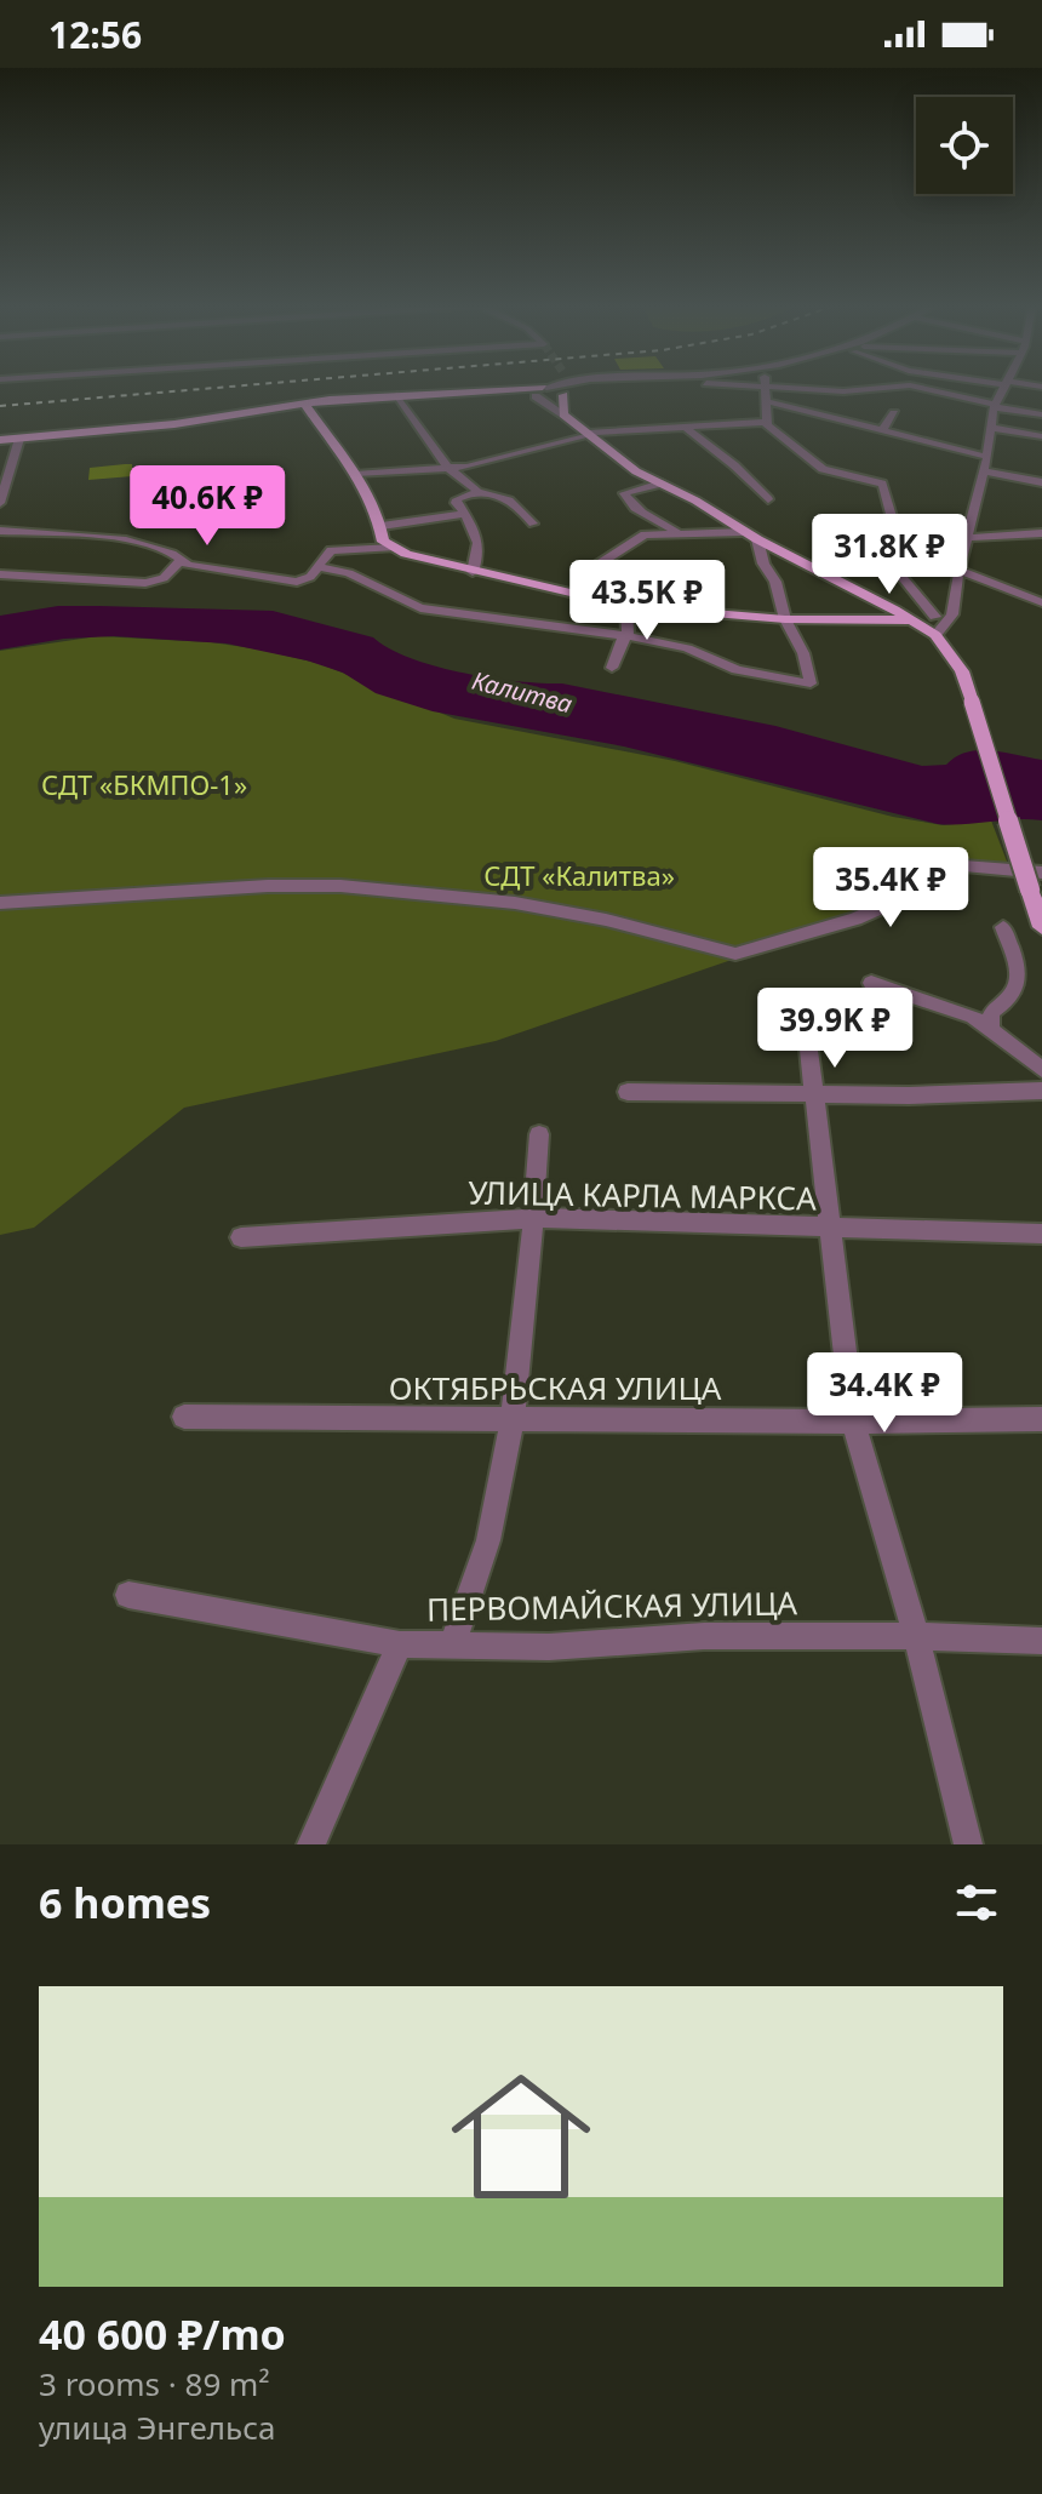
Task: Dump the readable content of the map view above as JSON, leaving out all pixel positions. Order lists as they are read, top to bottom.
{
  "streets": {
    "street": ["УЛИЦА КАРЛА МАРКСА", "ОКТЯБРЬСКАЯ УЛИЦА", "ПЕРВОМАЙСКАЯ УЛИЦА"]
  },
  "water": ["Калитва"],
  "parks": ["СДТ «БКМПО-1»", "СДТ «Калитва»"],
  "page": {
    "status": "12:56",
    "price": [
      "40.6K ₽",
      "31.8K ₽",
      "43.5K ₽",
      "35.4K ₽",
      "39.9K ₽",
      "34.4K ₽"
    ],
    "heading": "6 homes",
    "list": [
      {
        "name": "40 600 ₽/mo",
        "note": "3 rooms · 89 m² · улица Энгельса"
      }
    ]
  }
}
